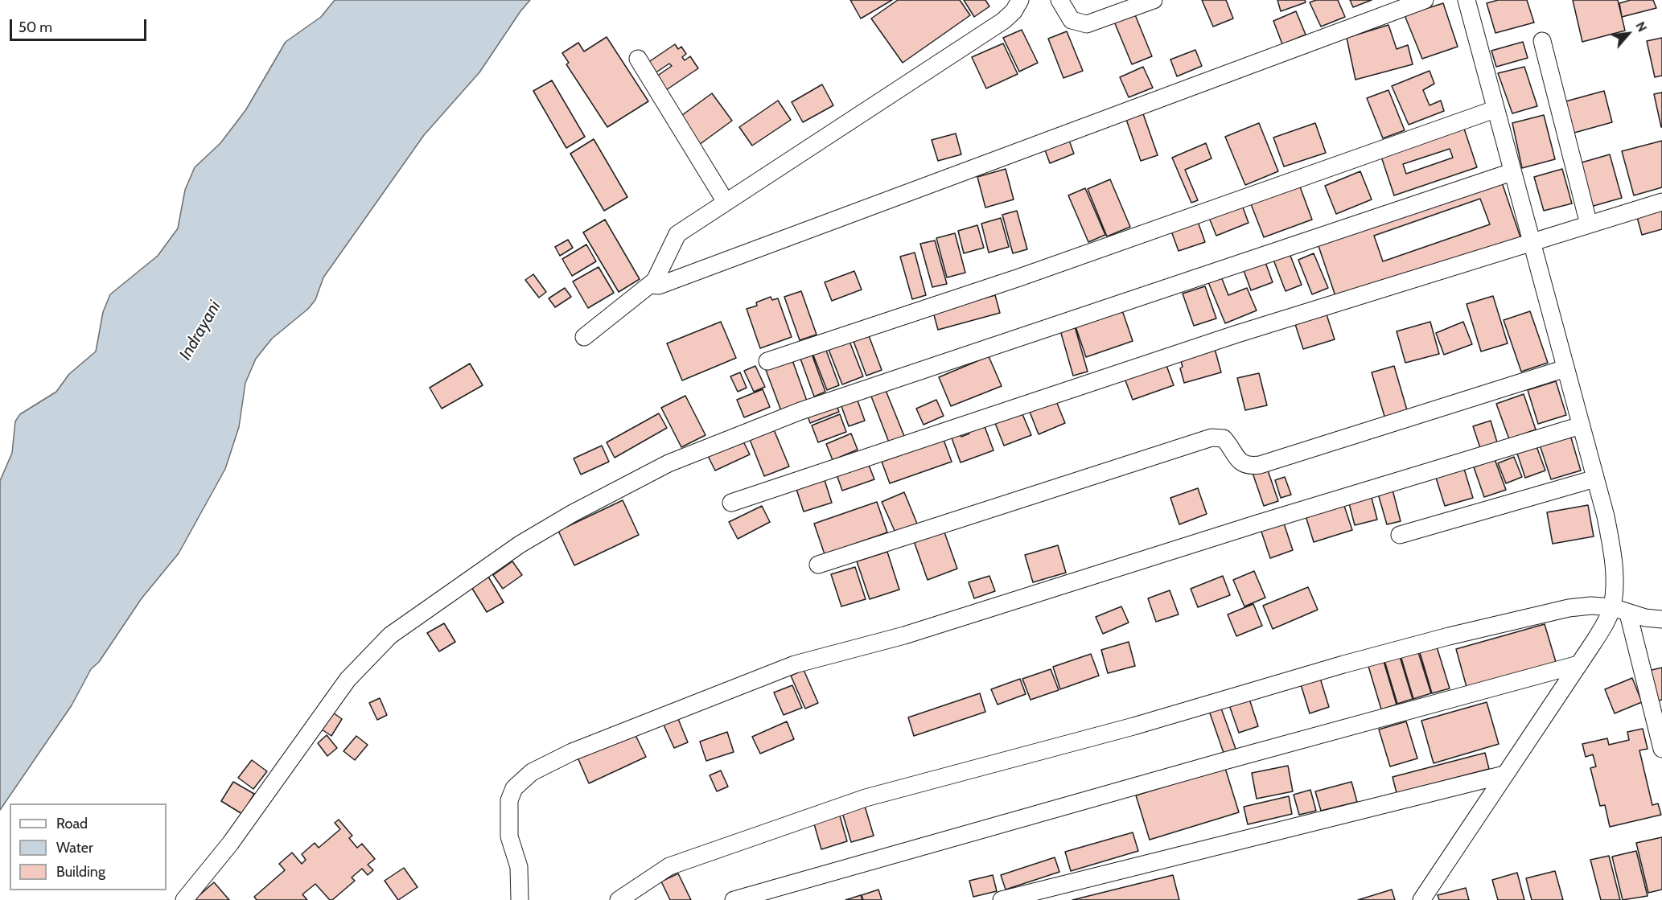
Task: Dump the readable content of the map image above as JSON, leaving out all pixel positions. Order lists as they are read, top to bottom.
{
  "water": ["Indrayani"],
  "legend": ["Road", "Water", "Building"],
  "scale_bar": "50 m",
  "north": "top right"
}
